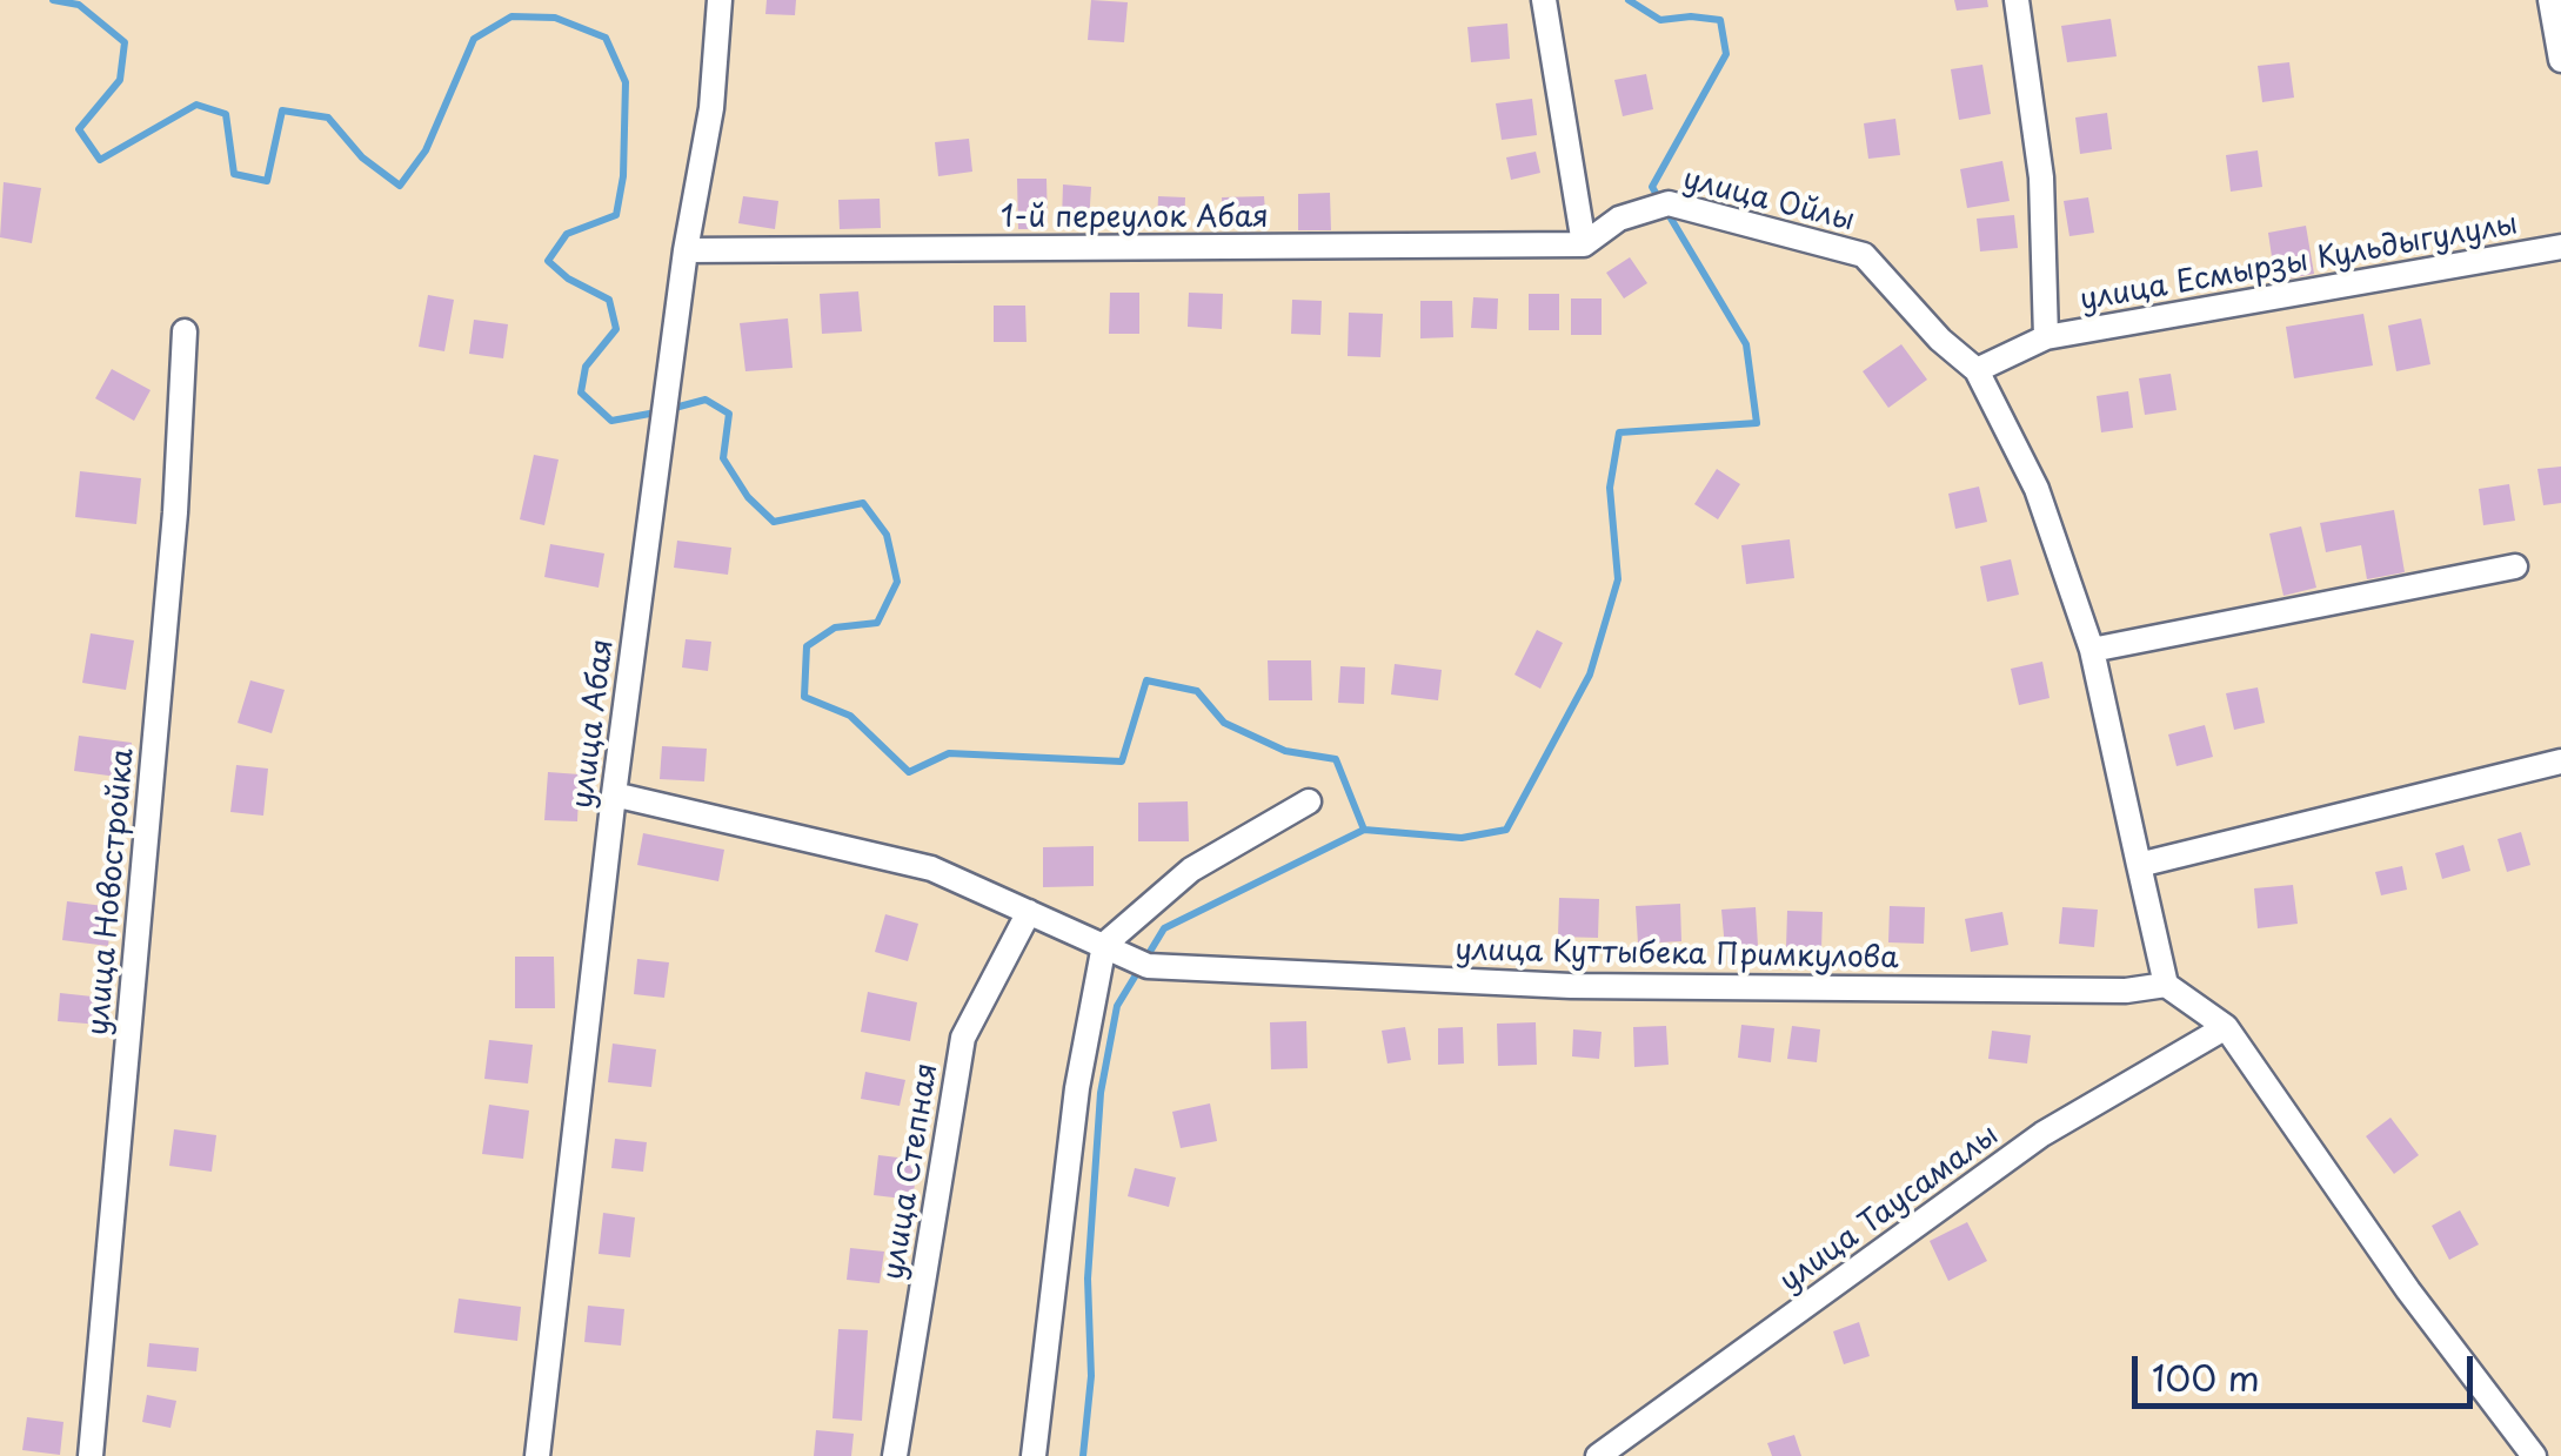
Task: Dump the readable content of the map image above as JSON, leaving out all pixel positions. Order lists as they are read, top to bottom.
{
  "streets": {
    "street": [
      "улица Ойлы",
      "1-й переулок Абая",
      "улица Есмырзы Кульдыгулулы",
      "улица Абая",
      "улица Новостройка",
      "улица Куттыбека Примкулова",
      "улица Степная",
      "улица Таусамалы"
    ]
  },
  "crossings": [
    ["улица Ойлы", "1-й переулок Абая"],
    ["улица Ойлы", "улица Есмырзы Кульдыгулулы"],
    ["1-й переулок Абая", "улица Абая"],
    ["улица Абая", "улица Куттыбека Примкулова"],
    ["улица Куттыбека Примкулова", "улица Степная"]
  ],
  "scale_bar": "100 m"
}
